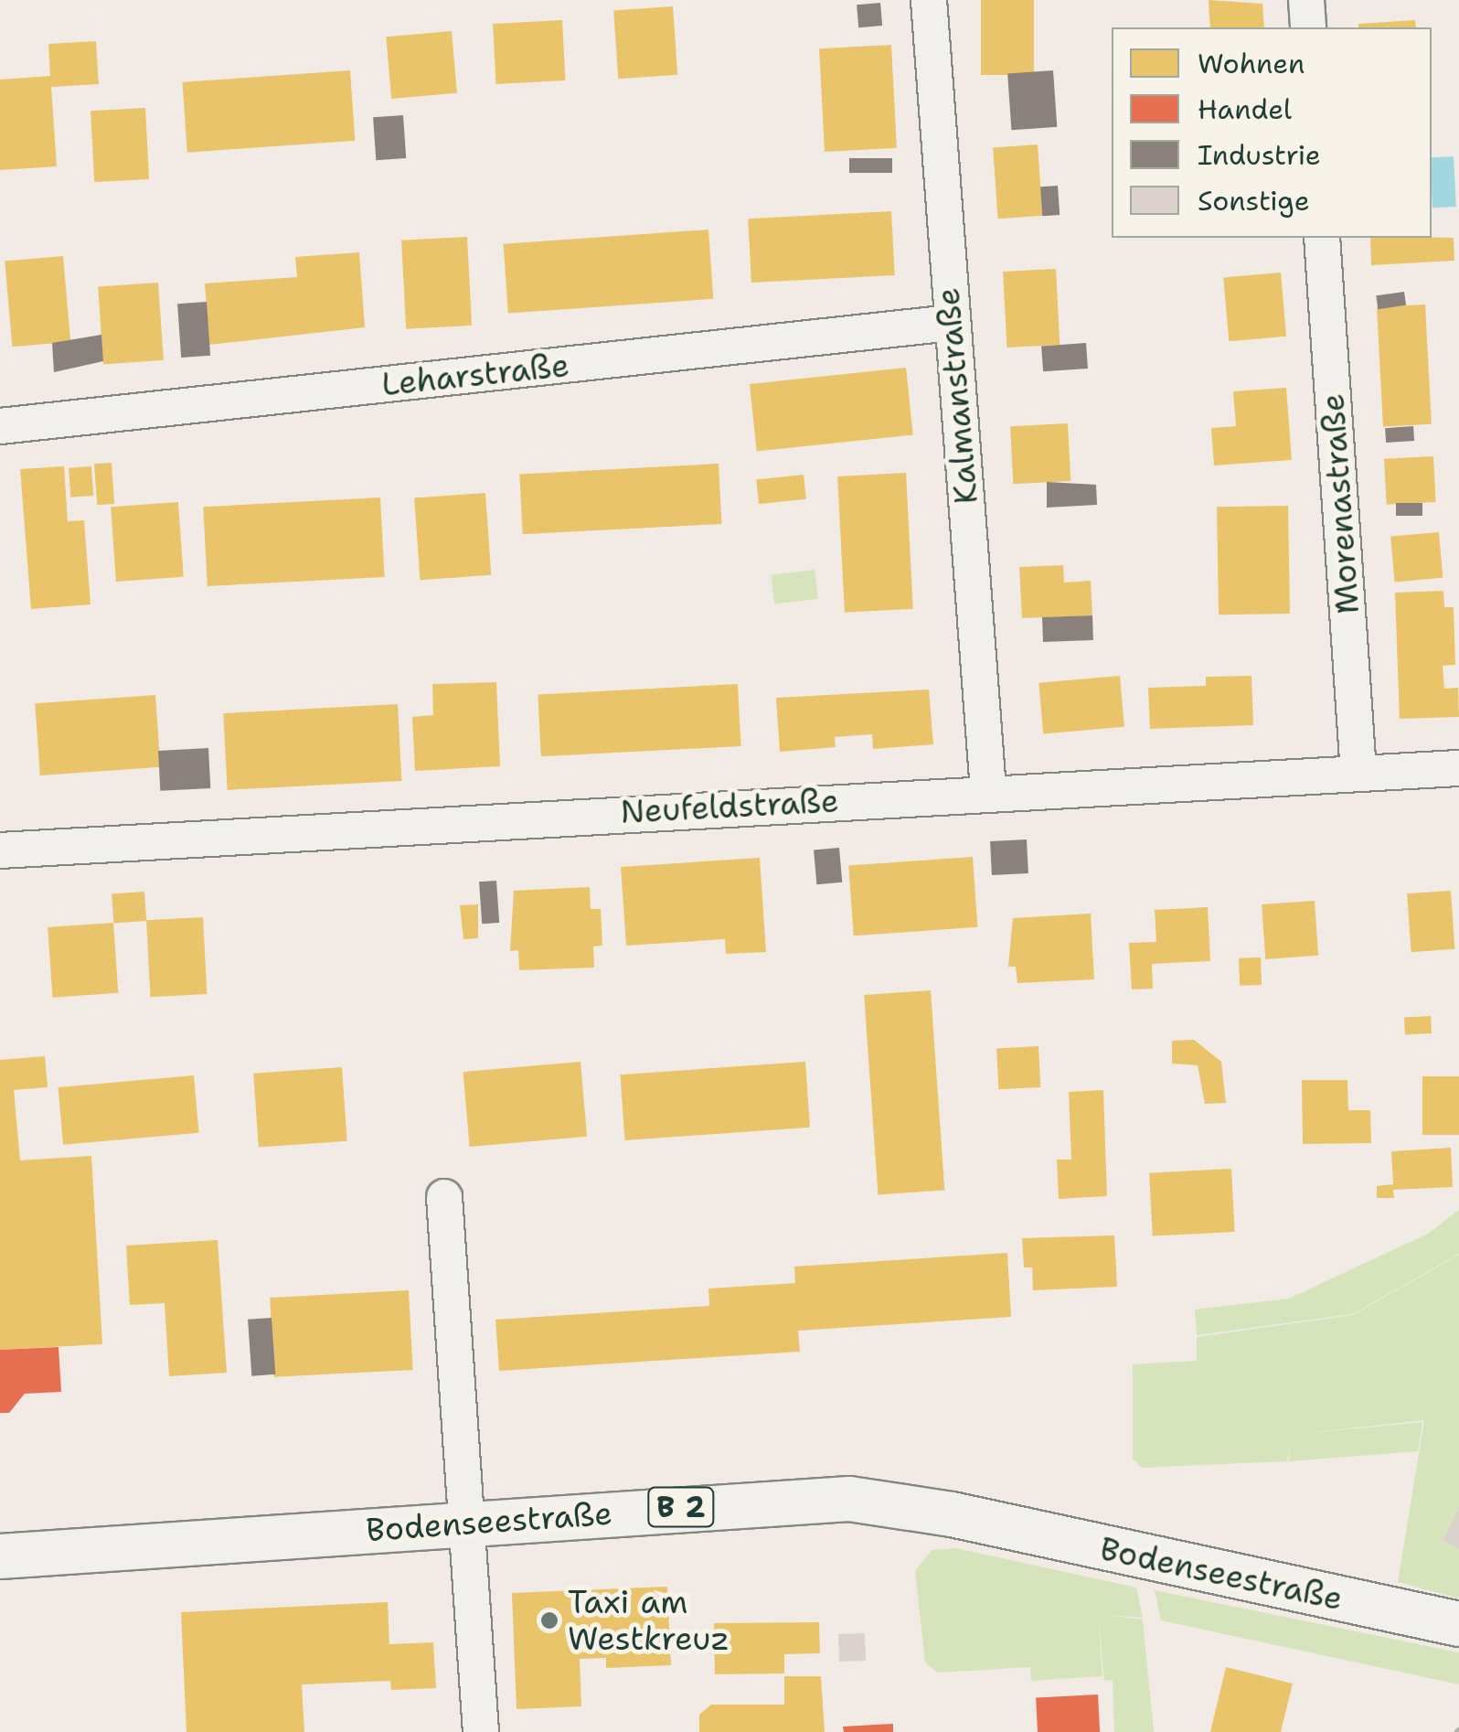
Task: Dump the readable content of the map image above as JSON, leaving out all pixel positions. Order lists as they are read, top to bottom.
{
  "streets": {
    "main road": ["B 2", "Bodenseestraße"],
    "street": [
      "Leharstraße",
      "Kalmanstraße",
      "Morenastraße",
      "Neufeldstraße"
    ]
  },
  "crossings": [
    ["Leharstraße", "Kalmanstraße"],
    ["Kalmanstraße", "Neufeldstraße"],
    ["Morenastraße", "Neufeldstraße"]
  ],
  "places": ["Taxi am Westkreuz"],
  "legend": [
    "Wohnen",
    "Handel",
    "Industrie",
    "Sonstige"
  ]
}
